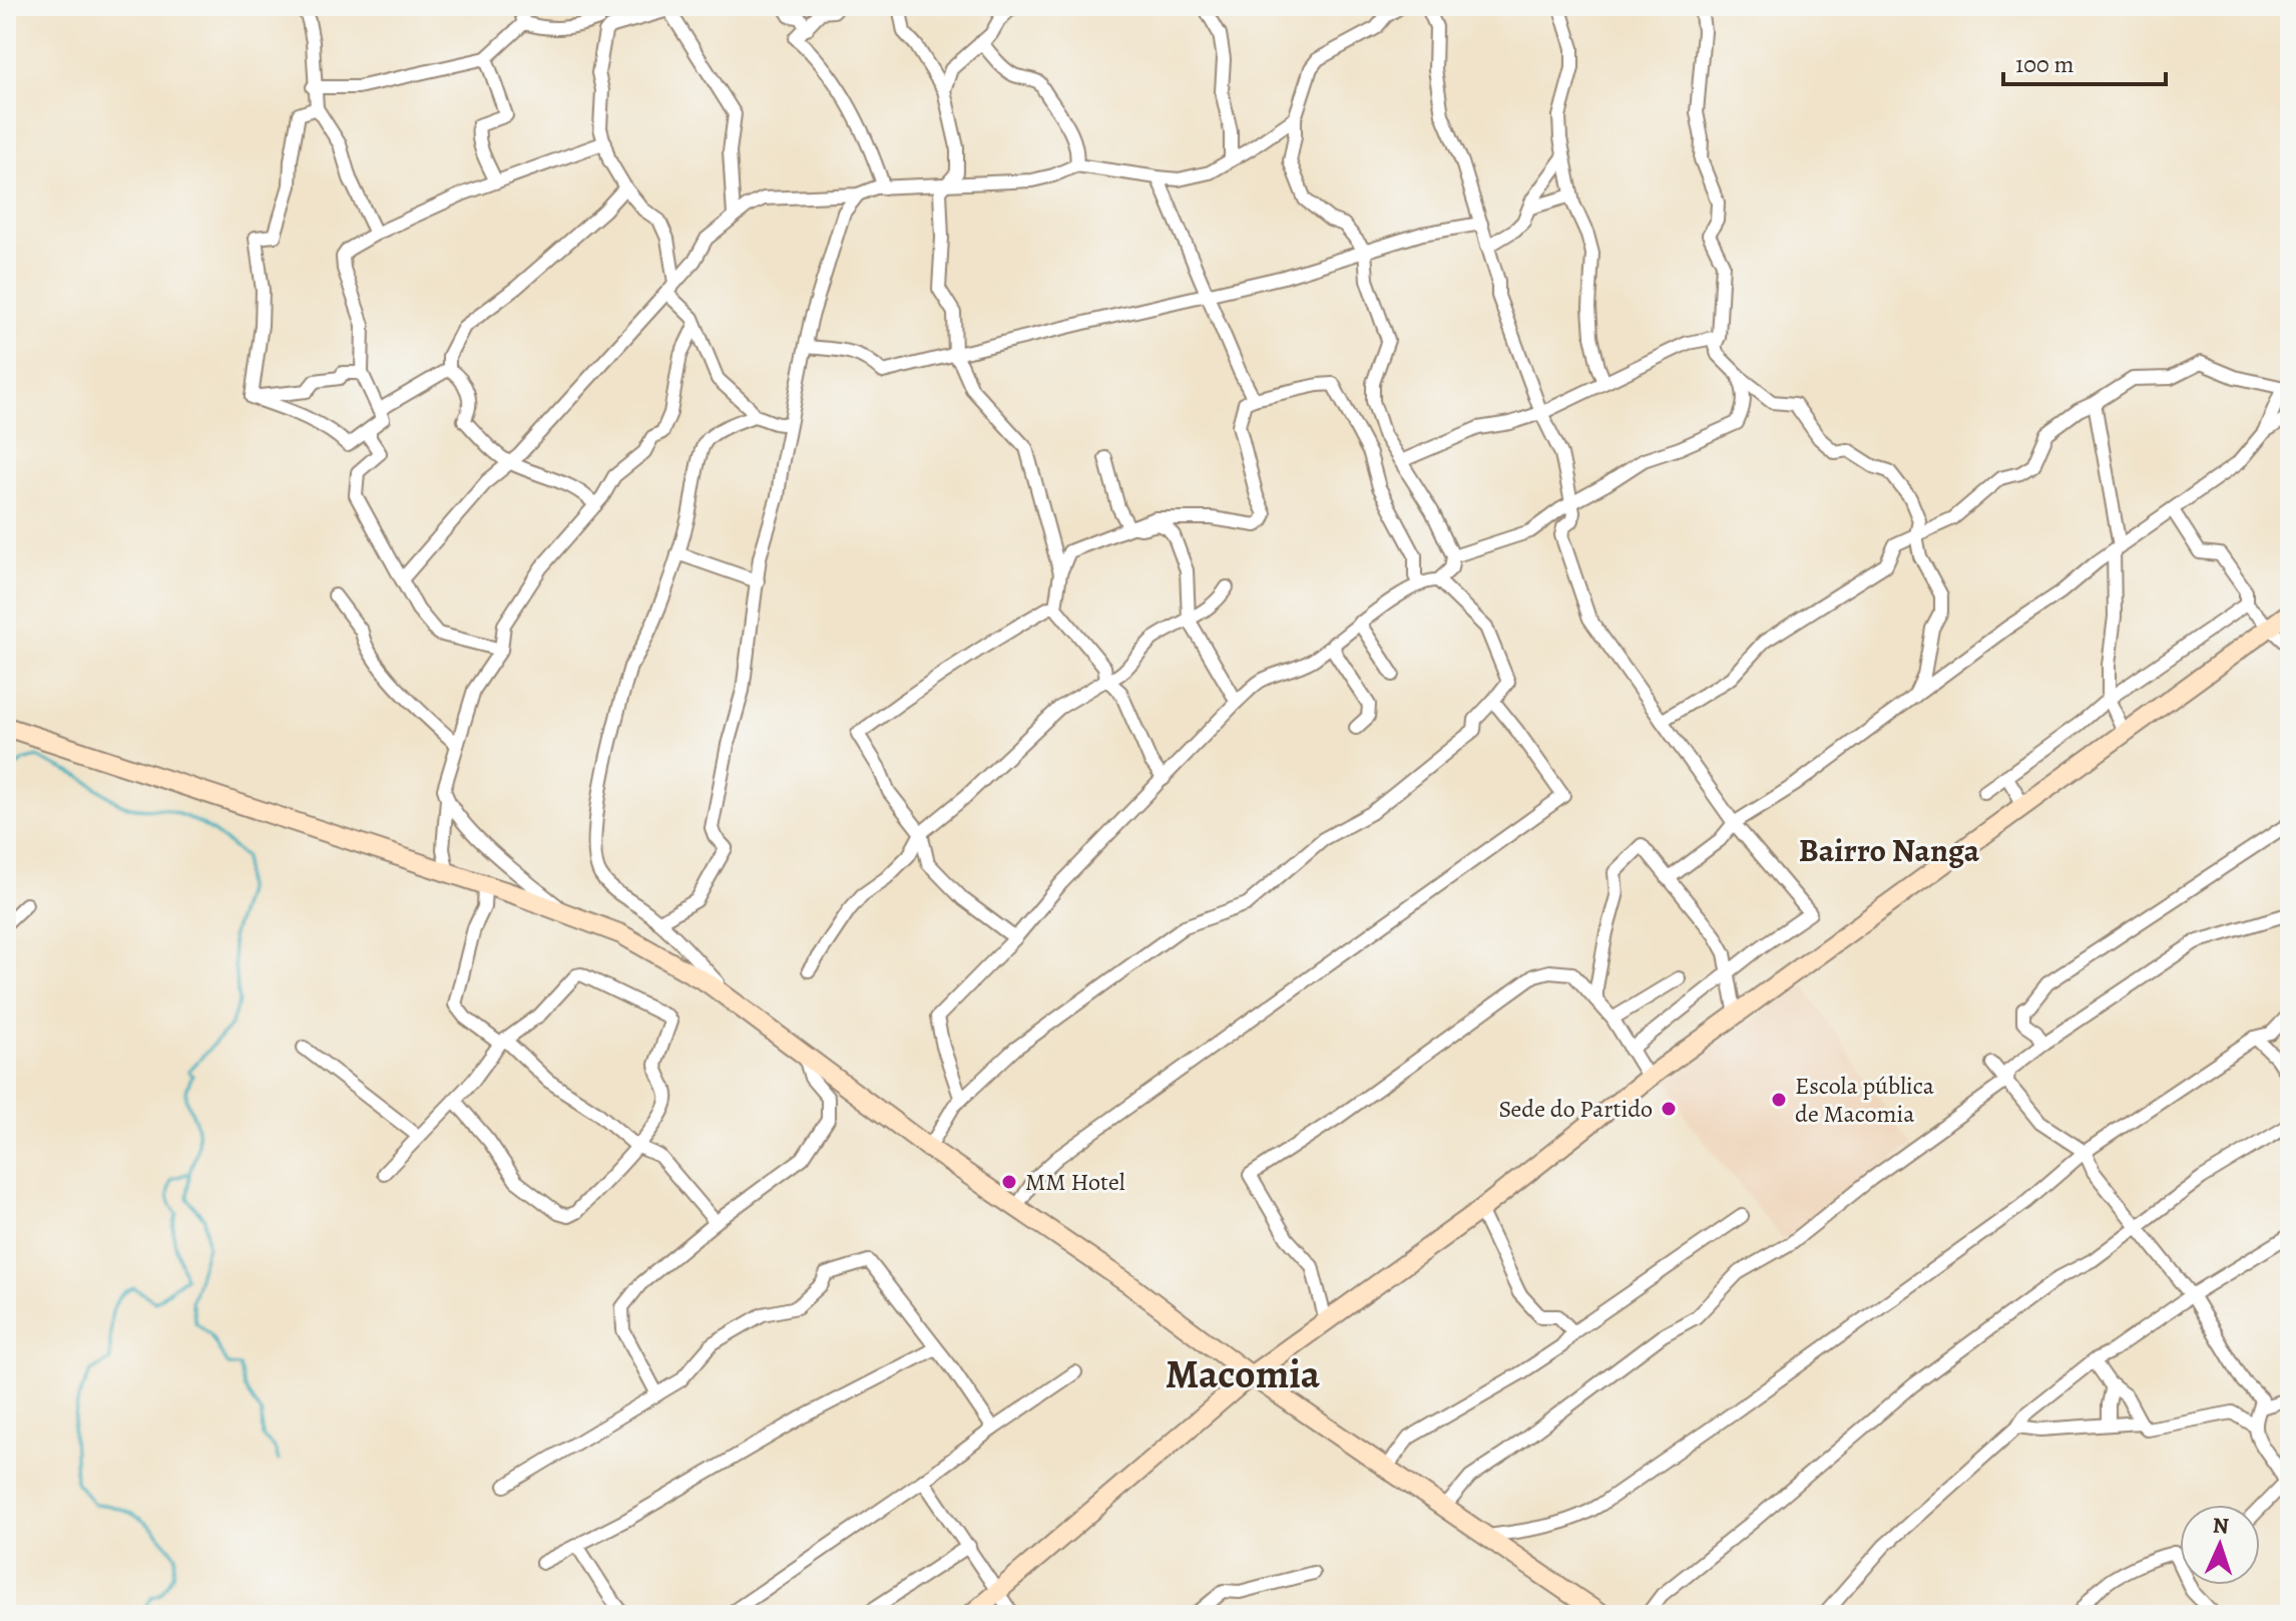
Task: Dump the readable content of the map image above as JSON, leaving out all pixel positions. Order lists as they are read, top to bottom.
{
  "districts": ["Bairro Nanga", "Macomia"],
  "places": ["Escola pública de Macomia", "Sede do Partido", "MM Hotel"],
  "scale_bar": "100 m",
  "north": "top"
}
